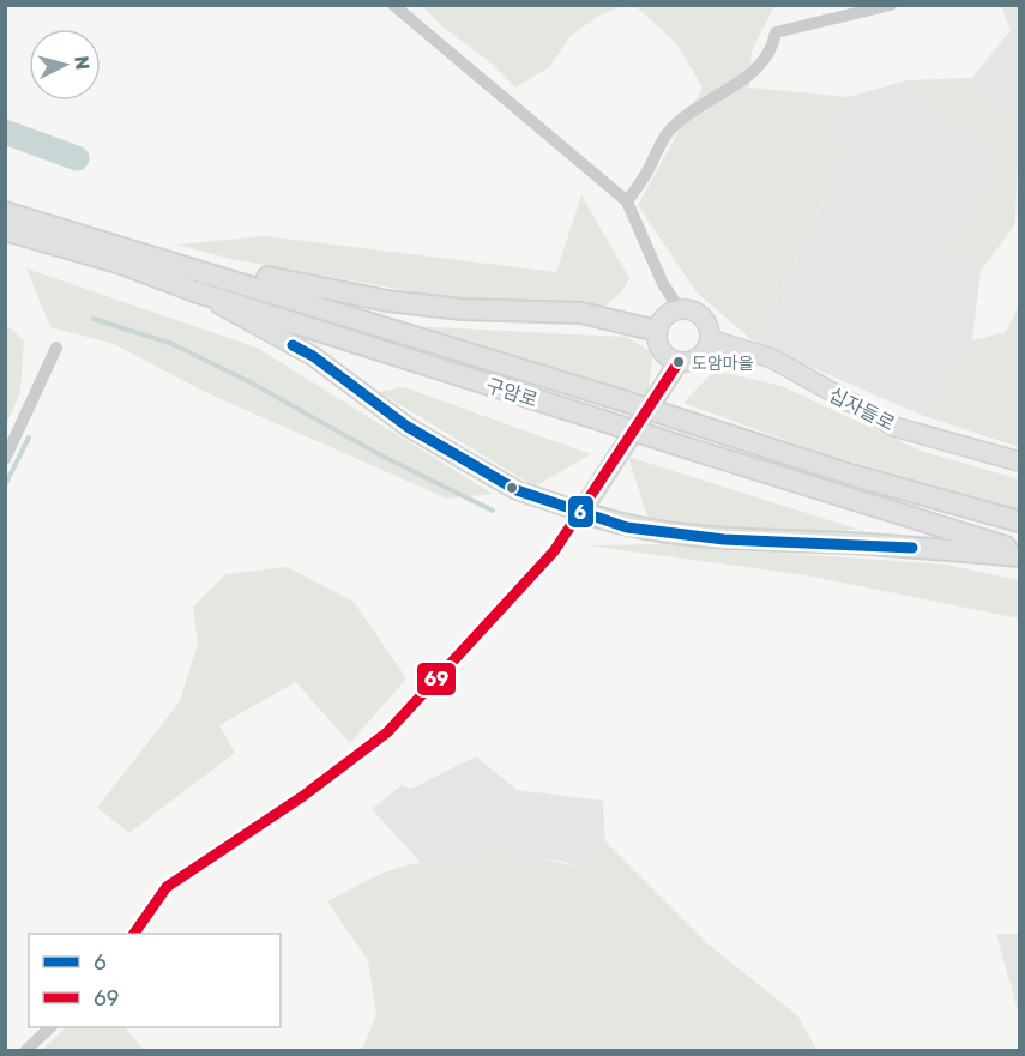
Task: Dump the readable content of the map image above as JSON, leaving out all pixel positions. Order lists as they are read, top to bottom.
{
  "streets": {
    "main road": ["구암로"],
    "street": ["십자들로"]
  },
  "places": ["도암마을"],
  "lines": ["transit line 6", "transit line 69"],
  "legend": ["6", "69"],
  "north": "right"
}
